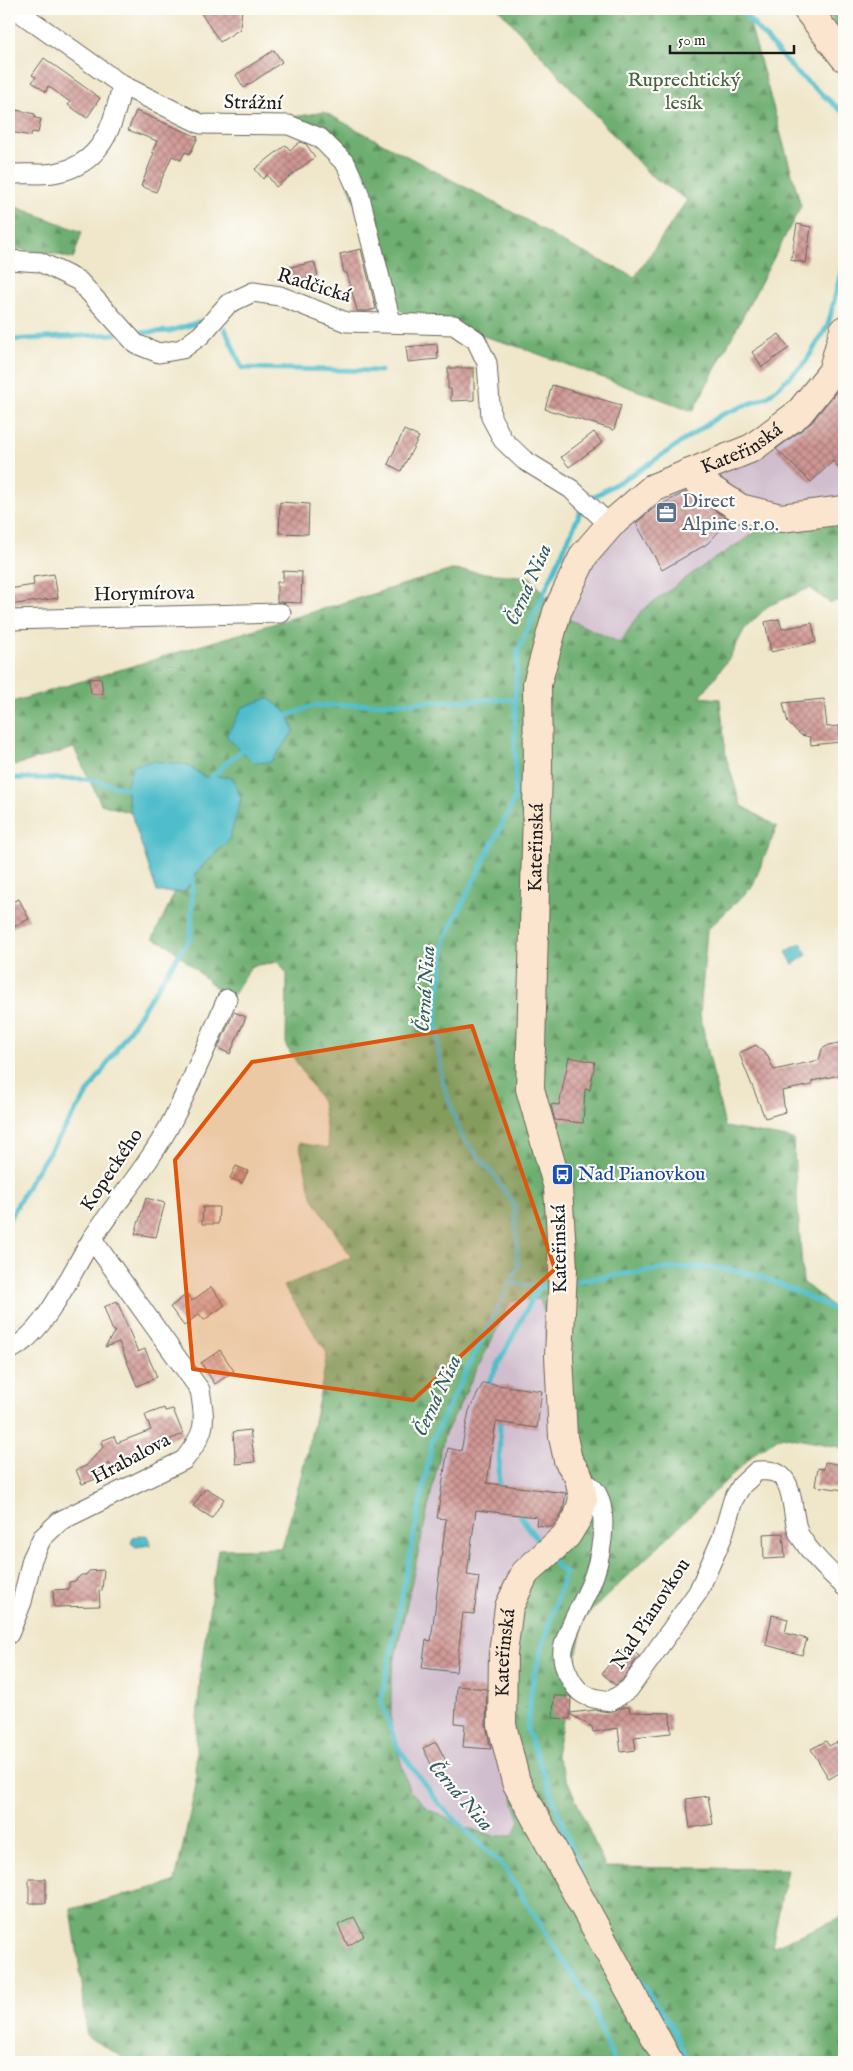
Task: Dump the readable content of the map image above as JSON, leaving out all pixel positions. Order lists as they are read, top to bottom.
{
  "streets": {
    "street": [
      "Strážní",
      "Radčická",
      "Kateřinská",
      "Horymírova",
      "Kopeckého",
      "Hrabalova",
      "Nad Pianovkou"
    ]
  },
  "crossings": [
    ["Strážní", "Radčická"],
    ["Radčická", "Kateřinská"],
    ["Kateřinská", "Nad Pianovkou"],
    ["Kopeckého", "Hrabalova"]
  ],
  "water": ["Černá Nisa"],
  "parks": ["Ruprechtický lesík"],
  "places": {
    "office": ["Direct Alpine s.r.o."],
    "bus stop": ["Nad Pianovkou"]
  },
  "scale_bar": "50 m"
}
